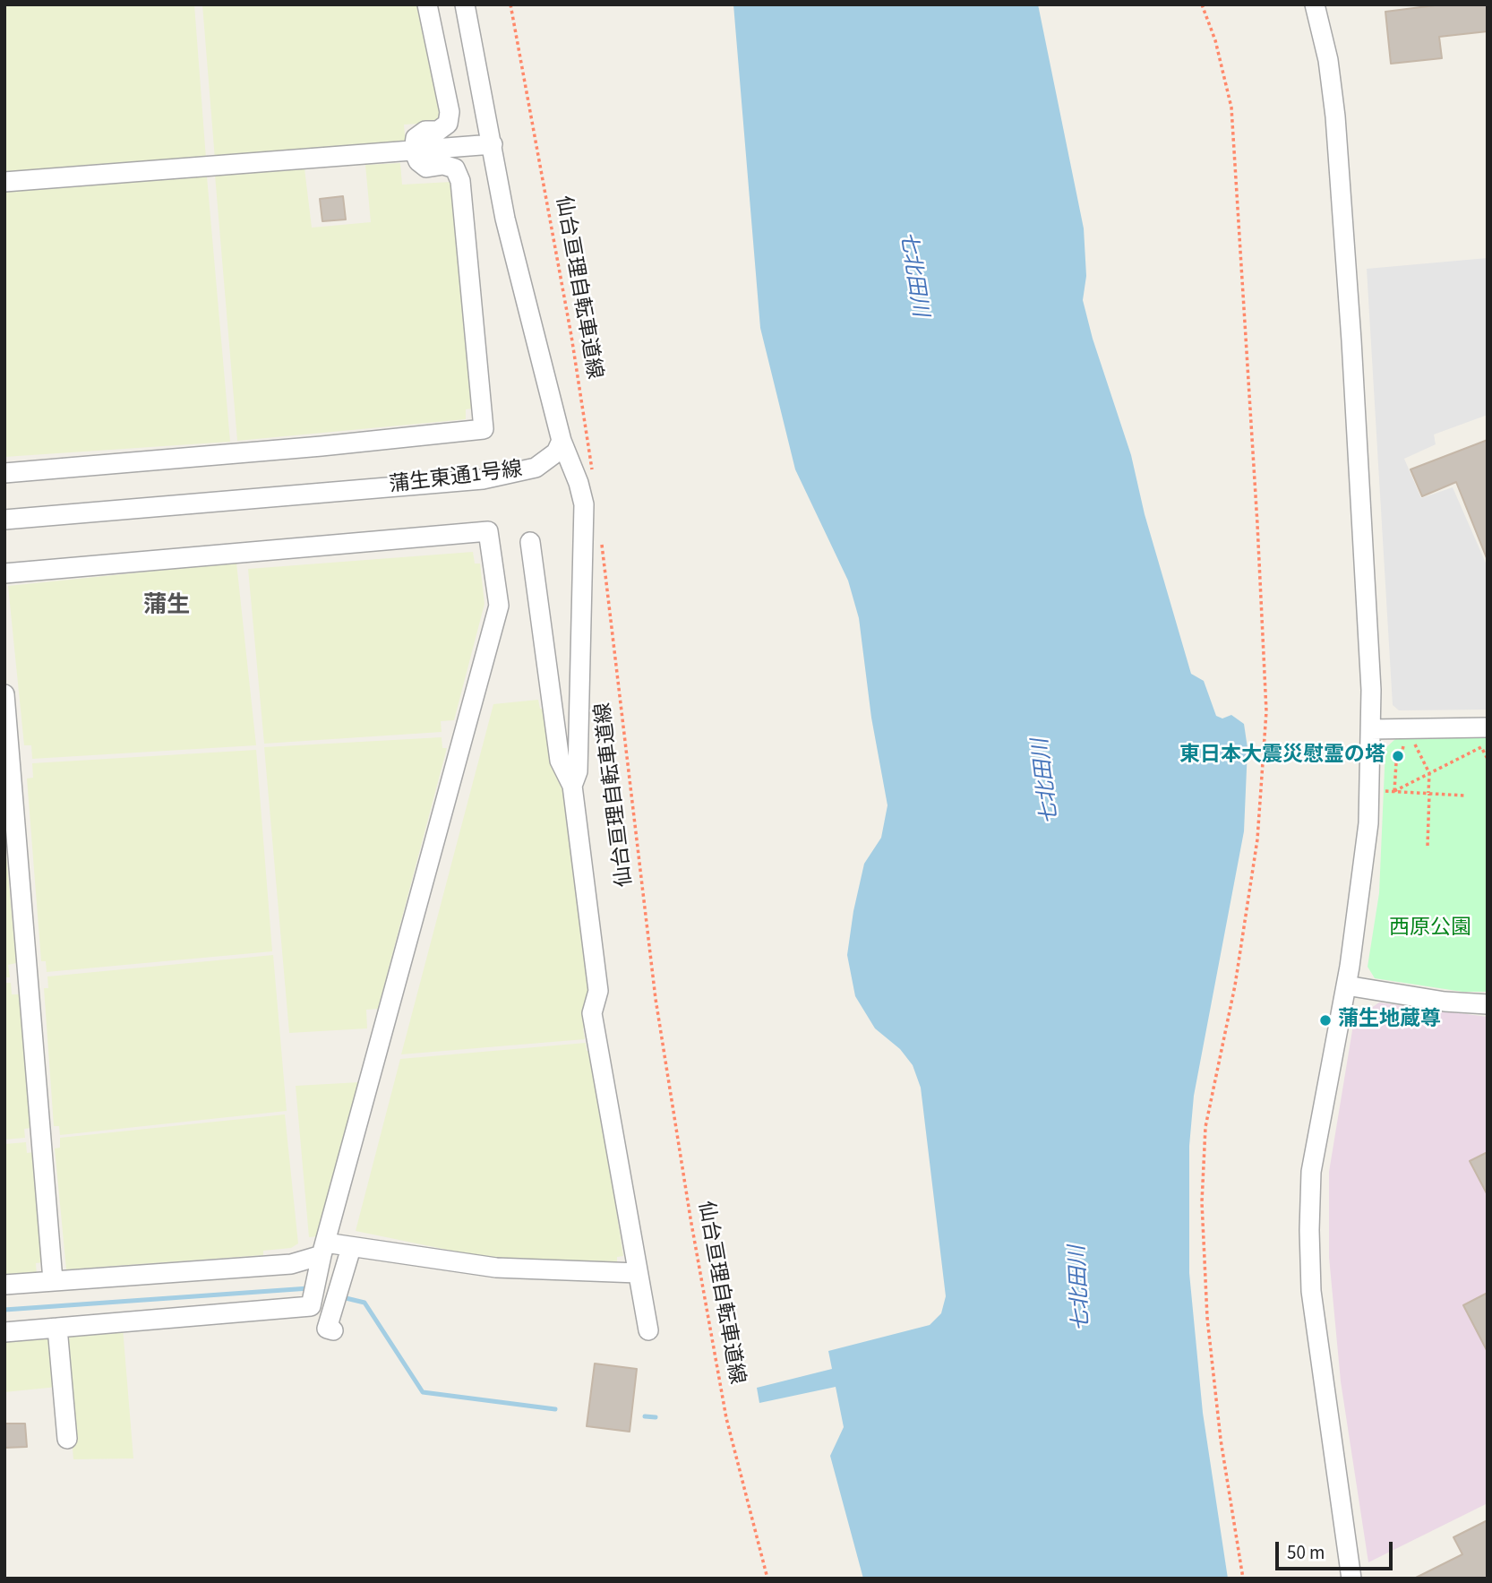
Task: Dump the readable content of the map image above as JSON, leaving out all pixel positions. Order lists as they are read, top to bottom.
{
  "streets": {
    "street": ["蒲生東通1号線"],
    "path": ["仙台亘理自転車道線"]
  },
  "districts": ["蒲生"],
  "water": ["七北田川"],
  "parks": ["西原公園"],
  "places": ["東日本大震災慰霊の塔", "蒲生地蔵尊"],
  "scale_bar": "50 m"
}
